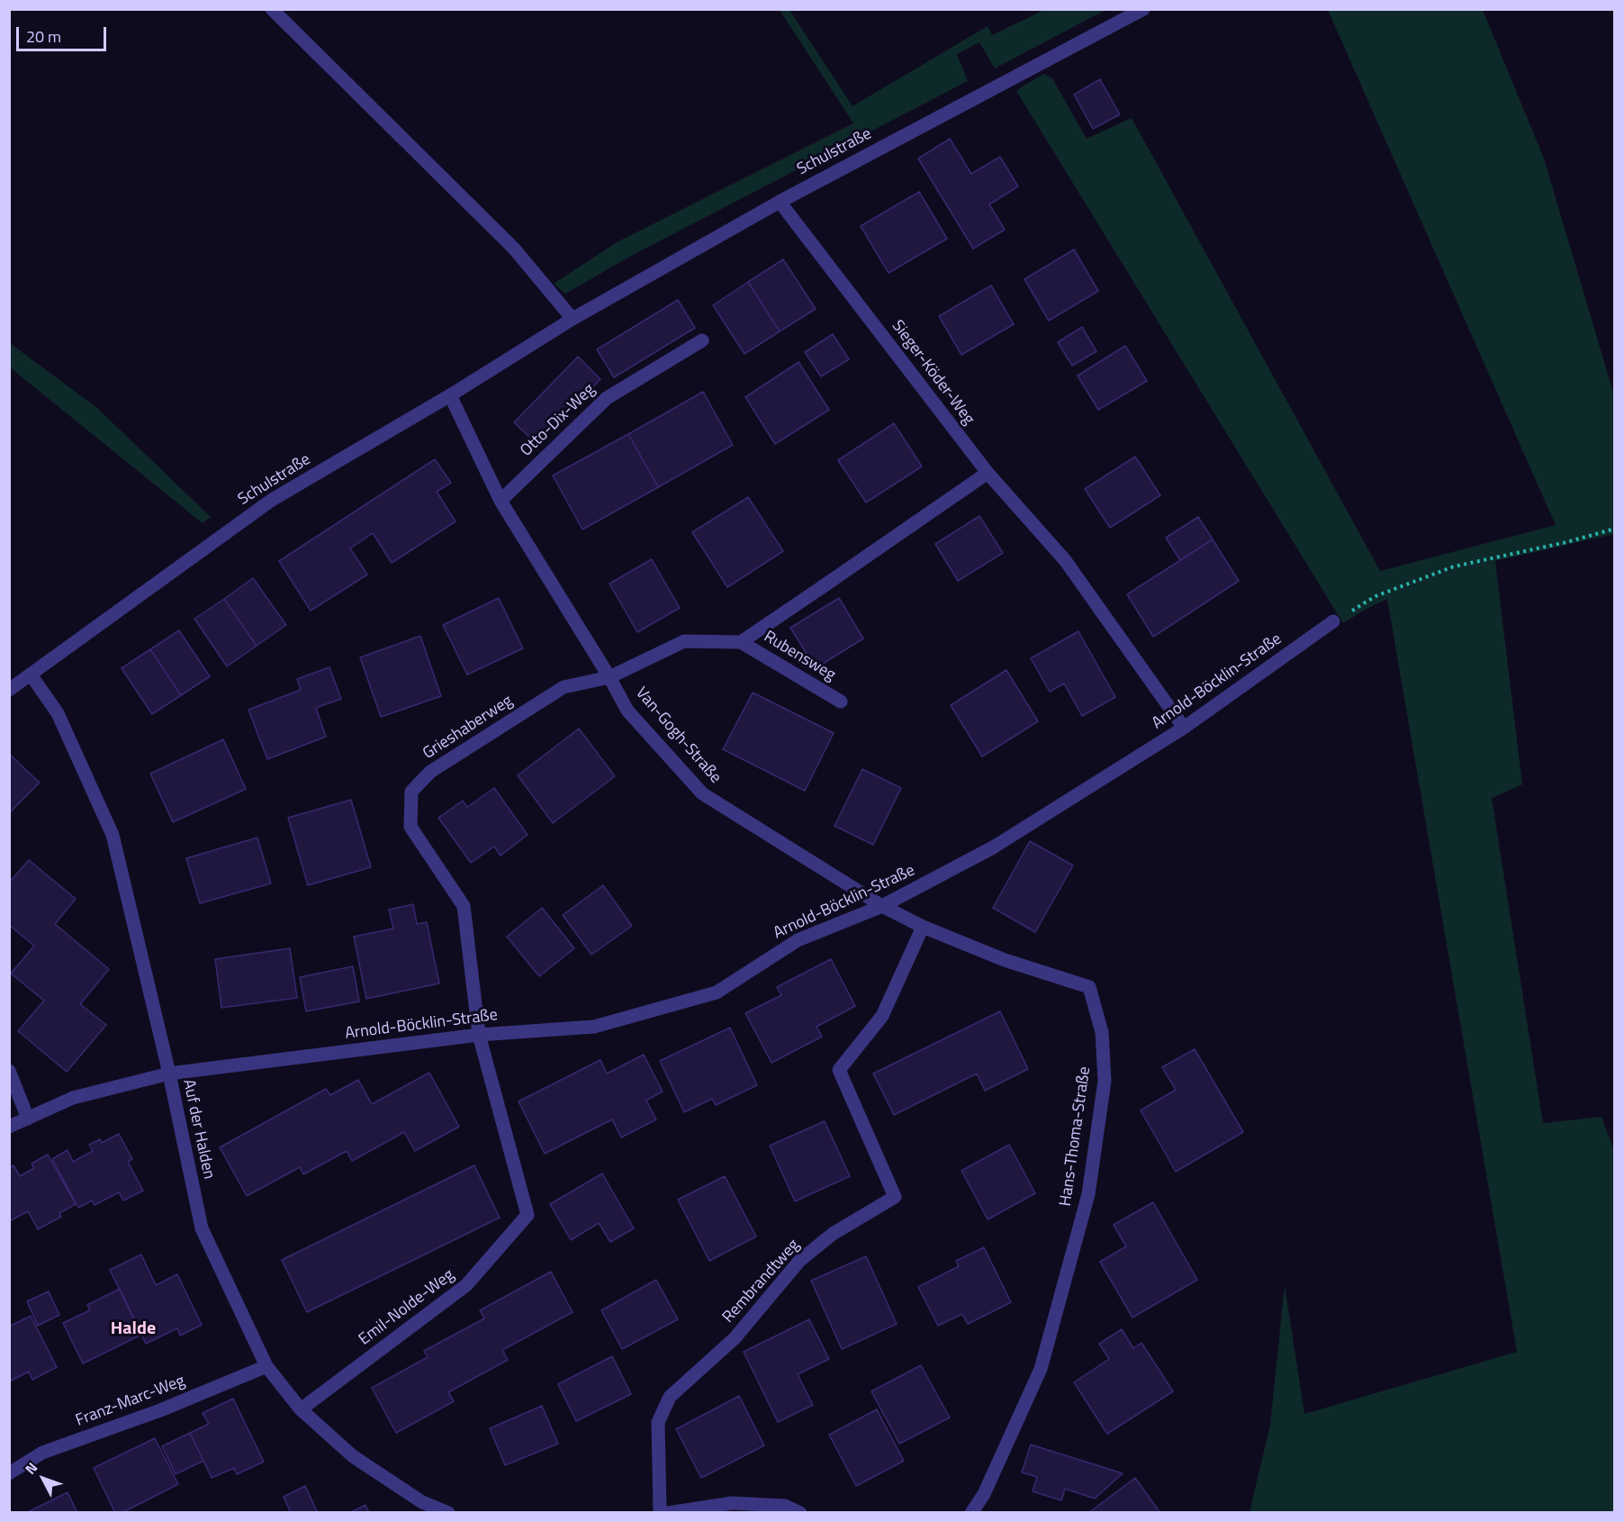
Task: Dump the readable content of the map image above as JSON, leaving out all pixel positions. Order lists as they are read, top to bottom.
{
  "streets": {
    "street": [
      "Schulstraße",
      "Sieger-Köder-Weg",
      "Otto-Dix-Weg",
      "Rubensweg",
      "Arnold-Böcklin-Straße",
      "Grieshaberweg",
      "Van-Gogh-Straße",
      "Auf der Halden",
      "Hans-Thoma-Straße",
      "Rembrandtweg",
      "Emil-Nolde-Weg",
      "Franz-Marc-Weg"
    ]
  },
  "crossings": [
    ["Schulstraße", "Sieger-Köder-Weg"],
    ["Schulstraße", "Van-Gogh-Straße"],
    ["Schulstraße", "Auf der Halden"],
    ["Sieger-Köder-Weg", "Rubensweg"],
    ["Sieger-Köder-Weg", "Arnold-Böcklin-Straße"],
    ["Otto-Dix-Weg", "Van-Gogh-Straße"],
    ["Rubensweg", "Grieshaberweg"],
    ["Rubensweg", "Van-Gogh-Straße"],
    ["Arnold-Böcklin-Straße", "Grieshaberweg"],
    ["Arnold-Böcklin-Straße", "Van-Gogh-Straße"],
    ["Arnold-Böcklin-Straße", "Auf der Halden"],
    ["Arnold-Böcklin-Straße", "Emil-Nolde-Weg"],
    ["Grieshaberweg", "Van-Gogh-Straße"],
    ["Grieshaberweg", "Emil-Nolde-Weg"],
    ["Van-Gogh-Straße", "Hans-Thoma-Straße"],
    ["Van-Gogh-Straße", "Rembrandtweg"],
    ["Auf der Halden", "Emil-Nolde-Weg"],
    ["Auf der Halden", "Franz-Marc-Weg"],
    ["Hans-Thoma-Straße", "Rembrandtweg"]
  ],
  "districts": ["Halde"],
  "scale_bar": "20 m",
  "north": "top left"
}
